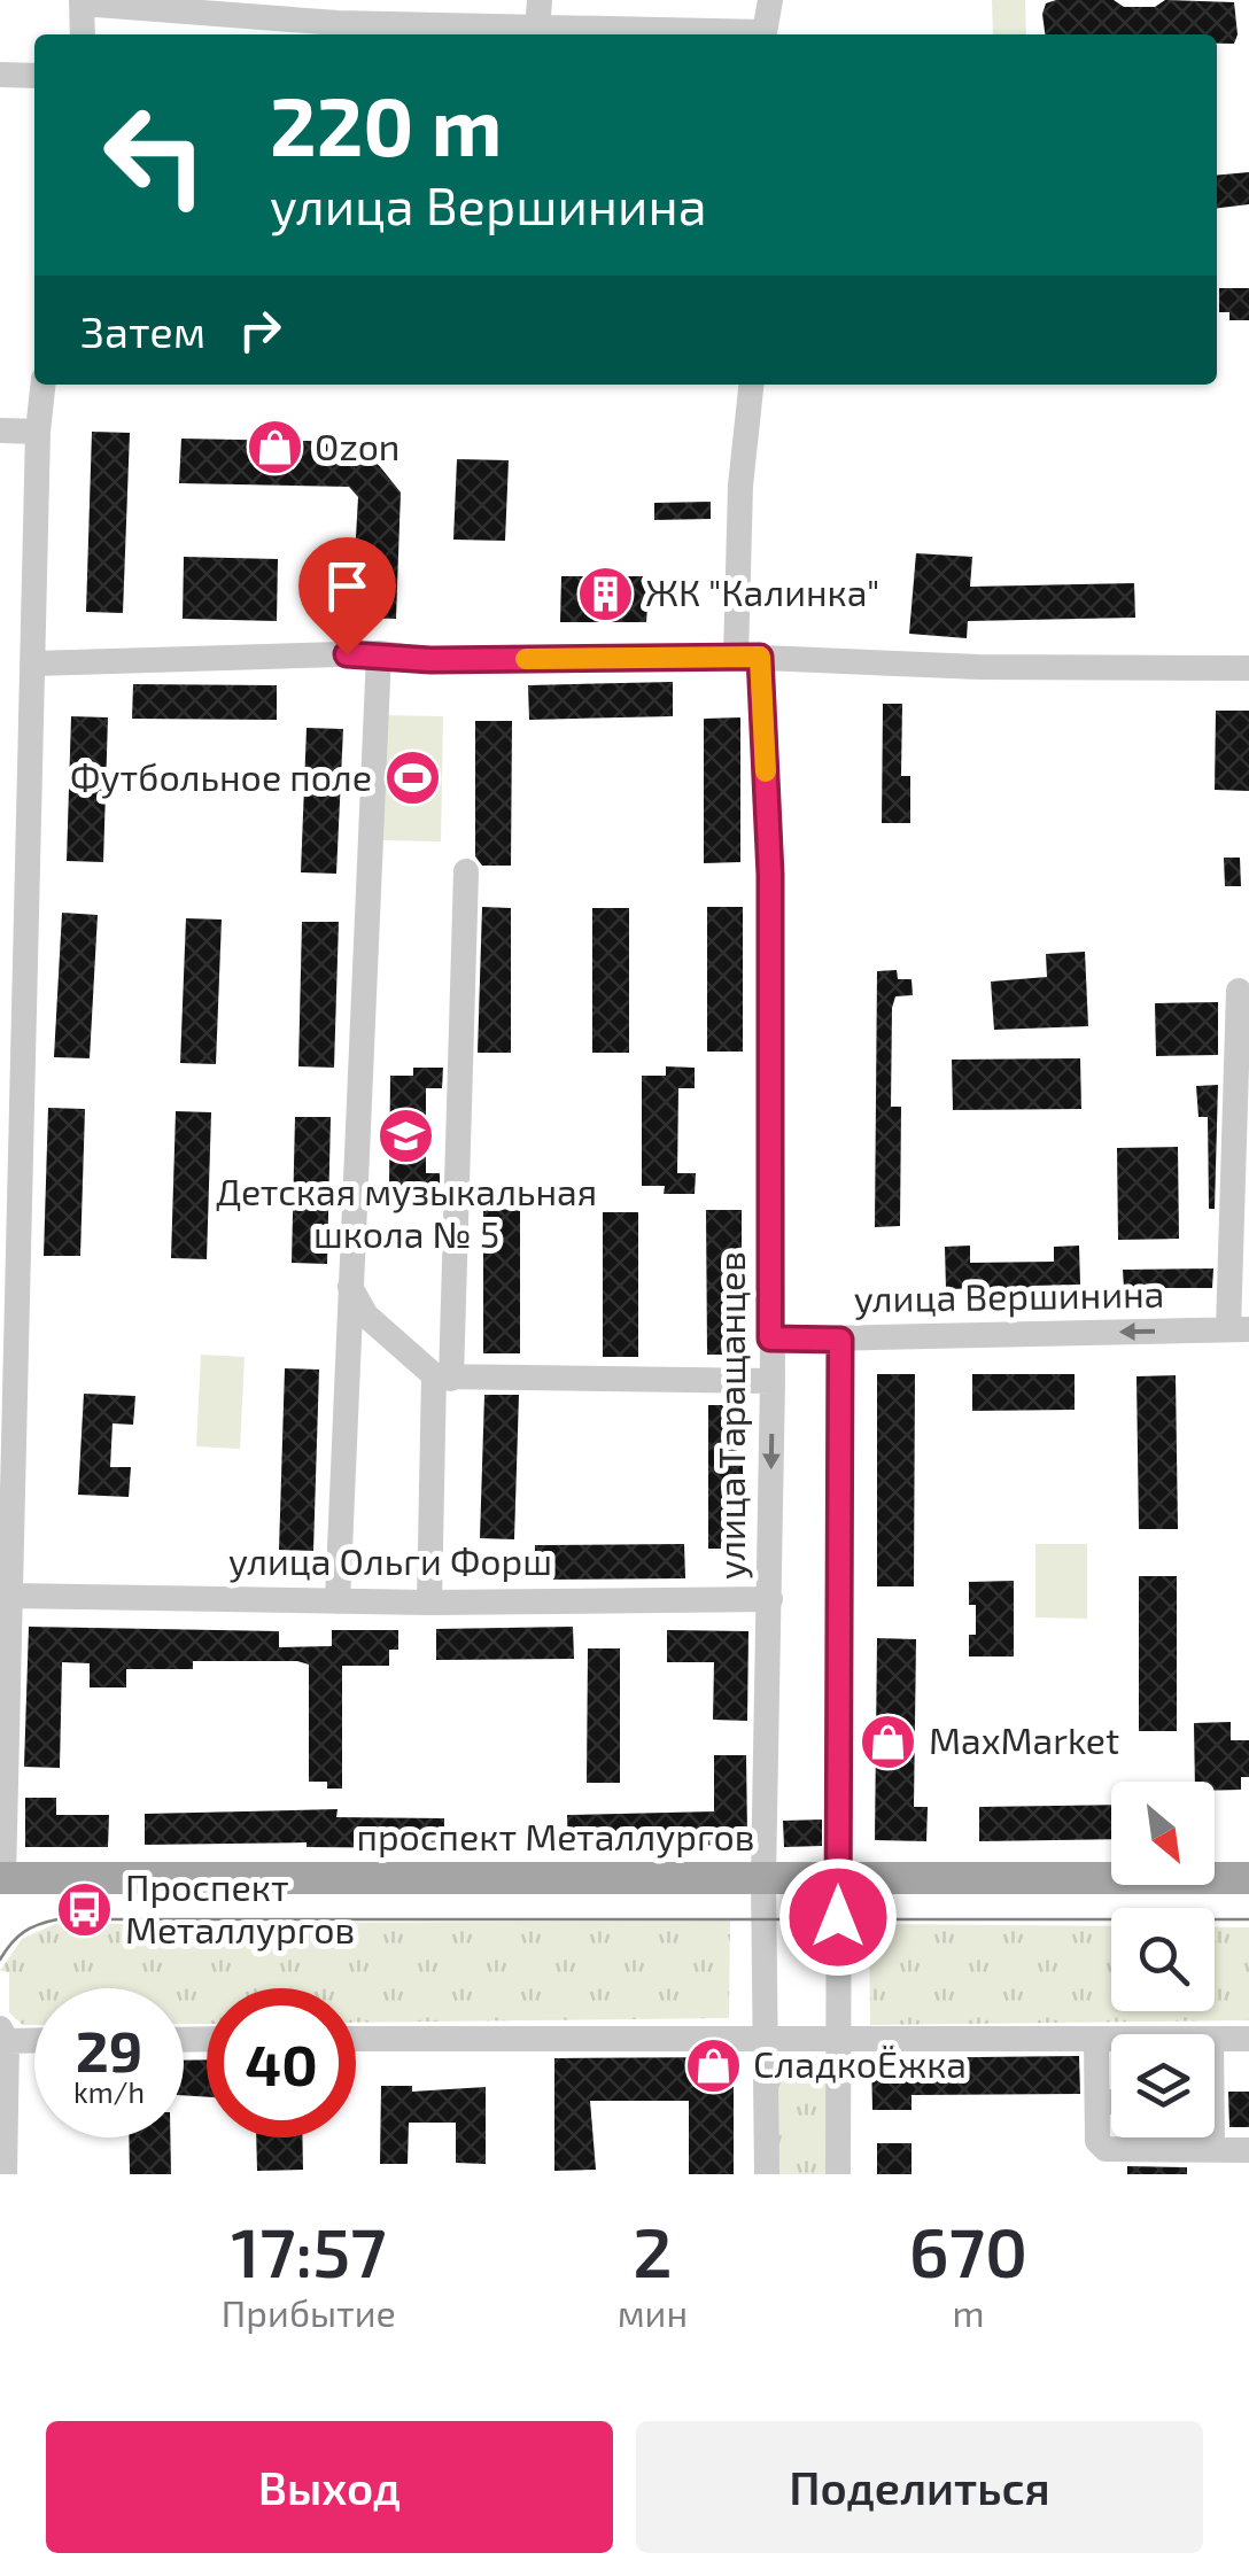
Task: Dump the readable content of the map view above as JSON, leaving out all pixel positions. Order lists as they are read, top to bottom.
{
  "streets": {
    "main road": ["проспект Металлургов"],
    "street": ["улица Вершинина", "улица Таращанцев", "улица Ольги Форш"]
  },
  "crossings": [
    ["улица Вершинина", "улица Таращанцев"],
    ["улица Таращанцев", "улица Ольги Форш"],
    ["улица Таращанцев", "проспект Металлургов"]
  ],
  "one_way": ["улица Вершинина"],
  "places": {
    "shop": ["Ozon", "MaxMarket", "СладкоЁжка"],
    "building": ["ЖК \"Калинка\""],
    "sports": ["Футбольное поле"],
    "school or university": ["Детская музыкальная школа № 5"],
    "bus stop": ["Проспект Металлургов"]
  },
  "north": "bottom right",
  "page": {
    "turn": ["220 m", "улица Вершинина"],
    "then": "Затем",
    "speed": "29 km/h",
    "limit": "40",
    "eta": [
      "17:57",
      "Прибытие",
      "2",
      "мин",
      "670",
      "m"
    ],
    "buttons": ["Выход", "Поделиться"]
  }
}
